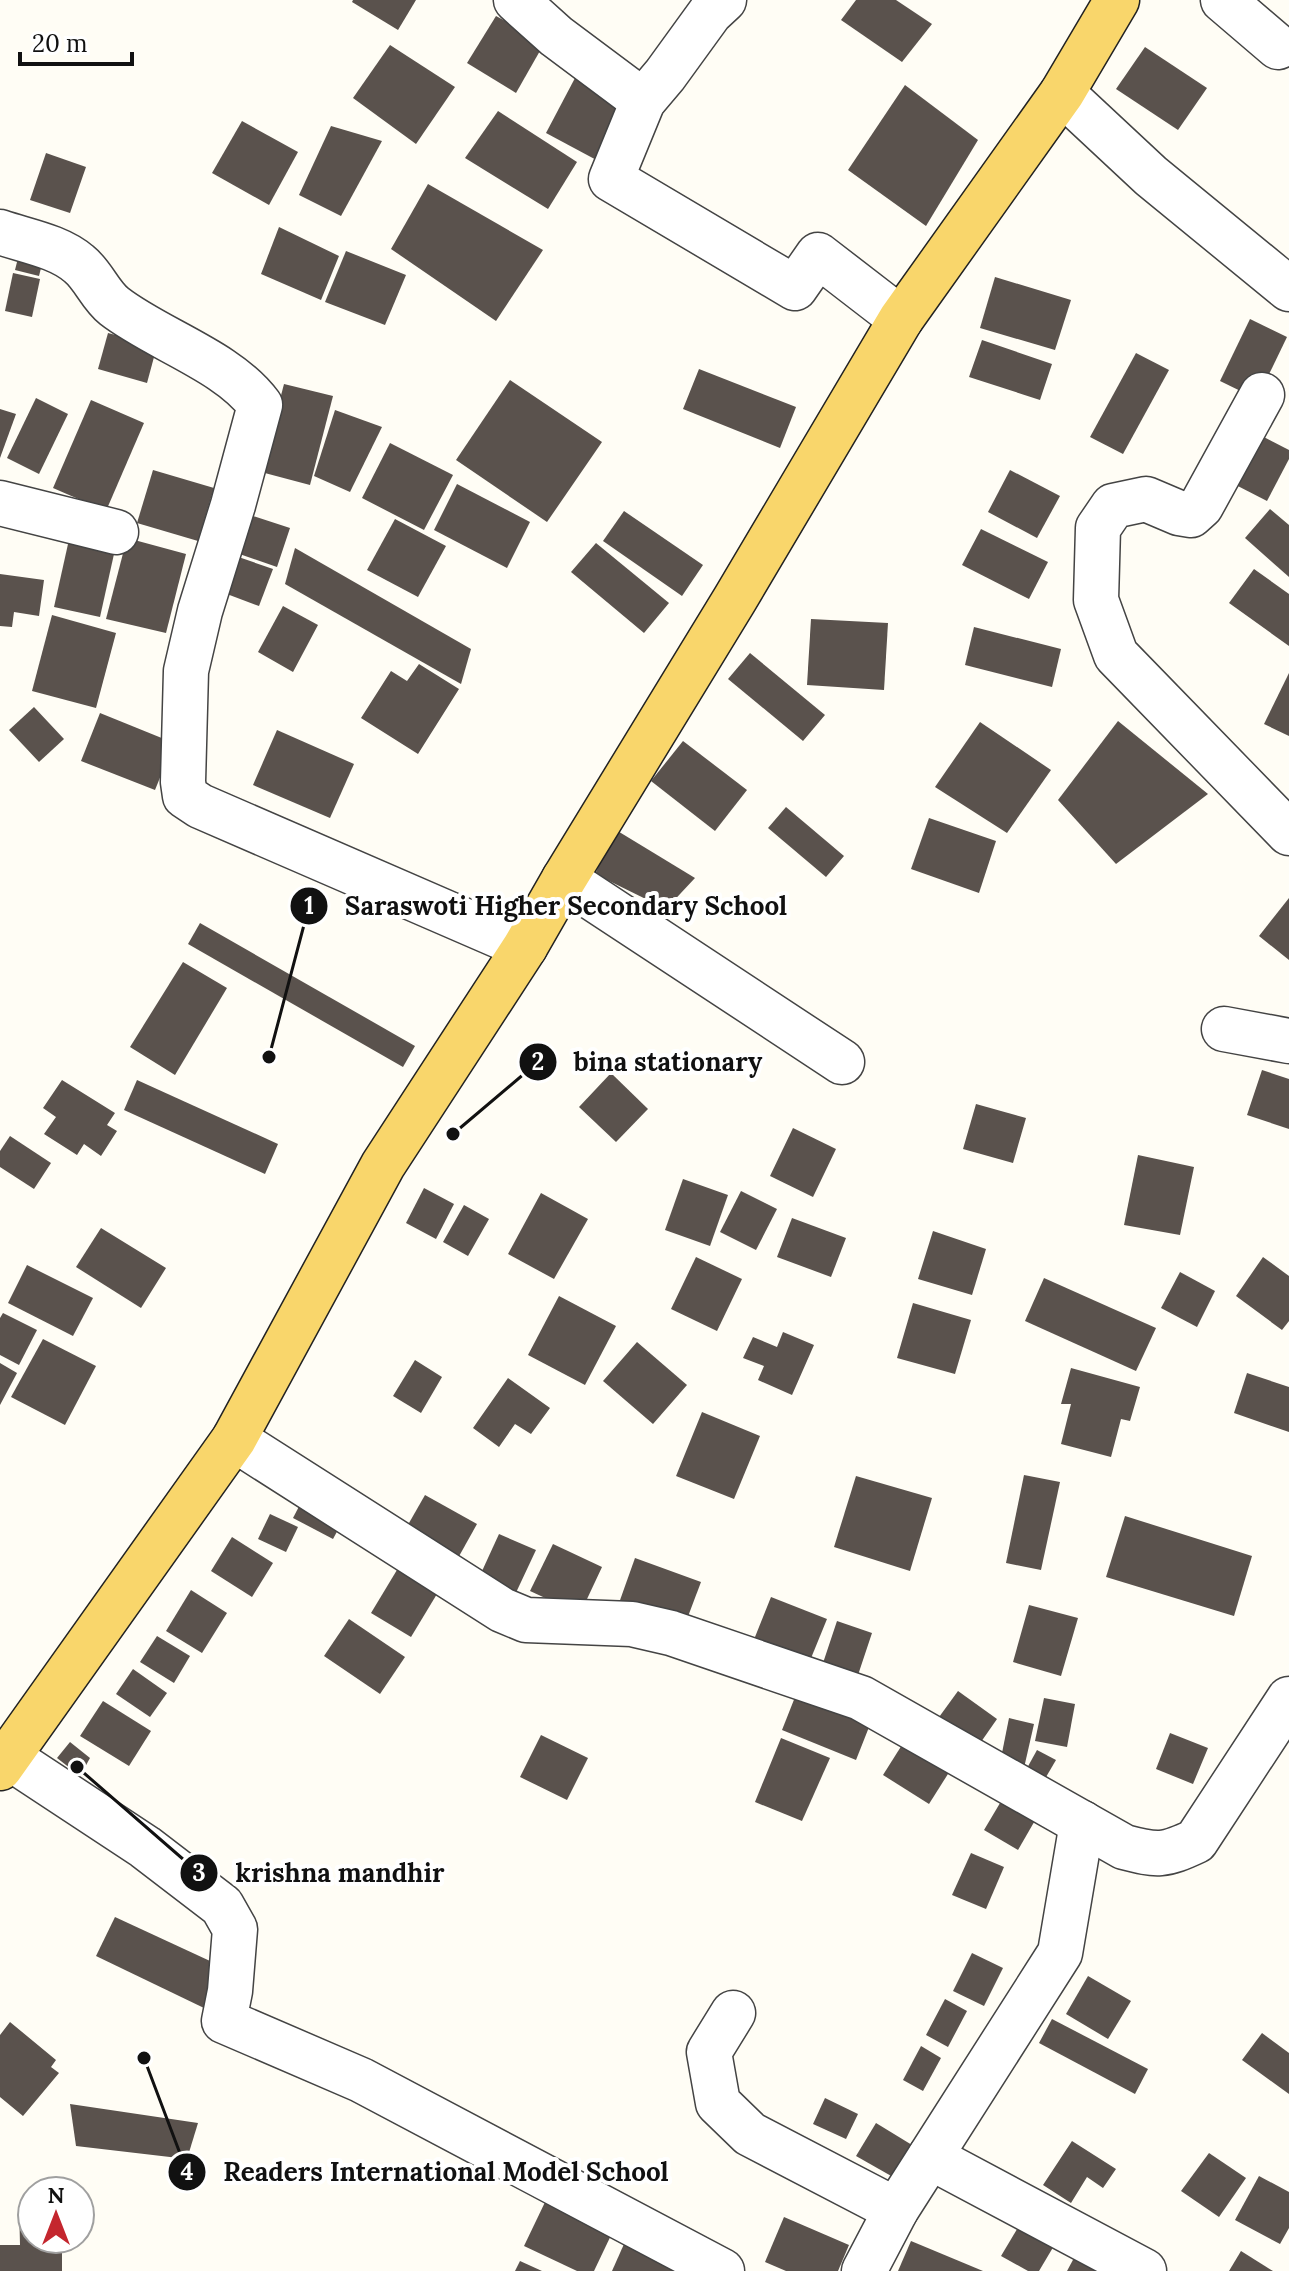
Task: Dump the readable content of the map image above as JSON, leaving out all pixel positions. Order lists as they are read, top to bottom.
{
  "places": [
    "Saraswoti Higher Secondary School",
    "bina stationary",
    "krishna mandhir",
    "Readers International Model School"
  ],
  "scale_bar": "20 m",
  "north": "top"
}
